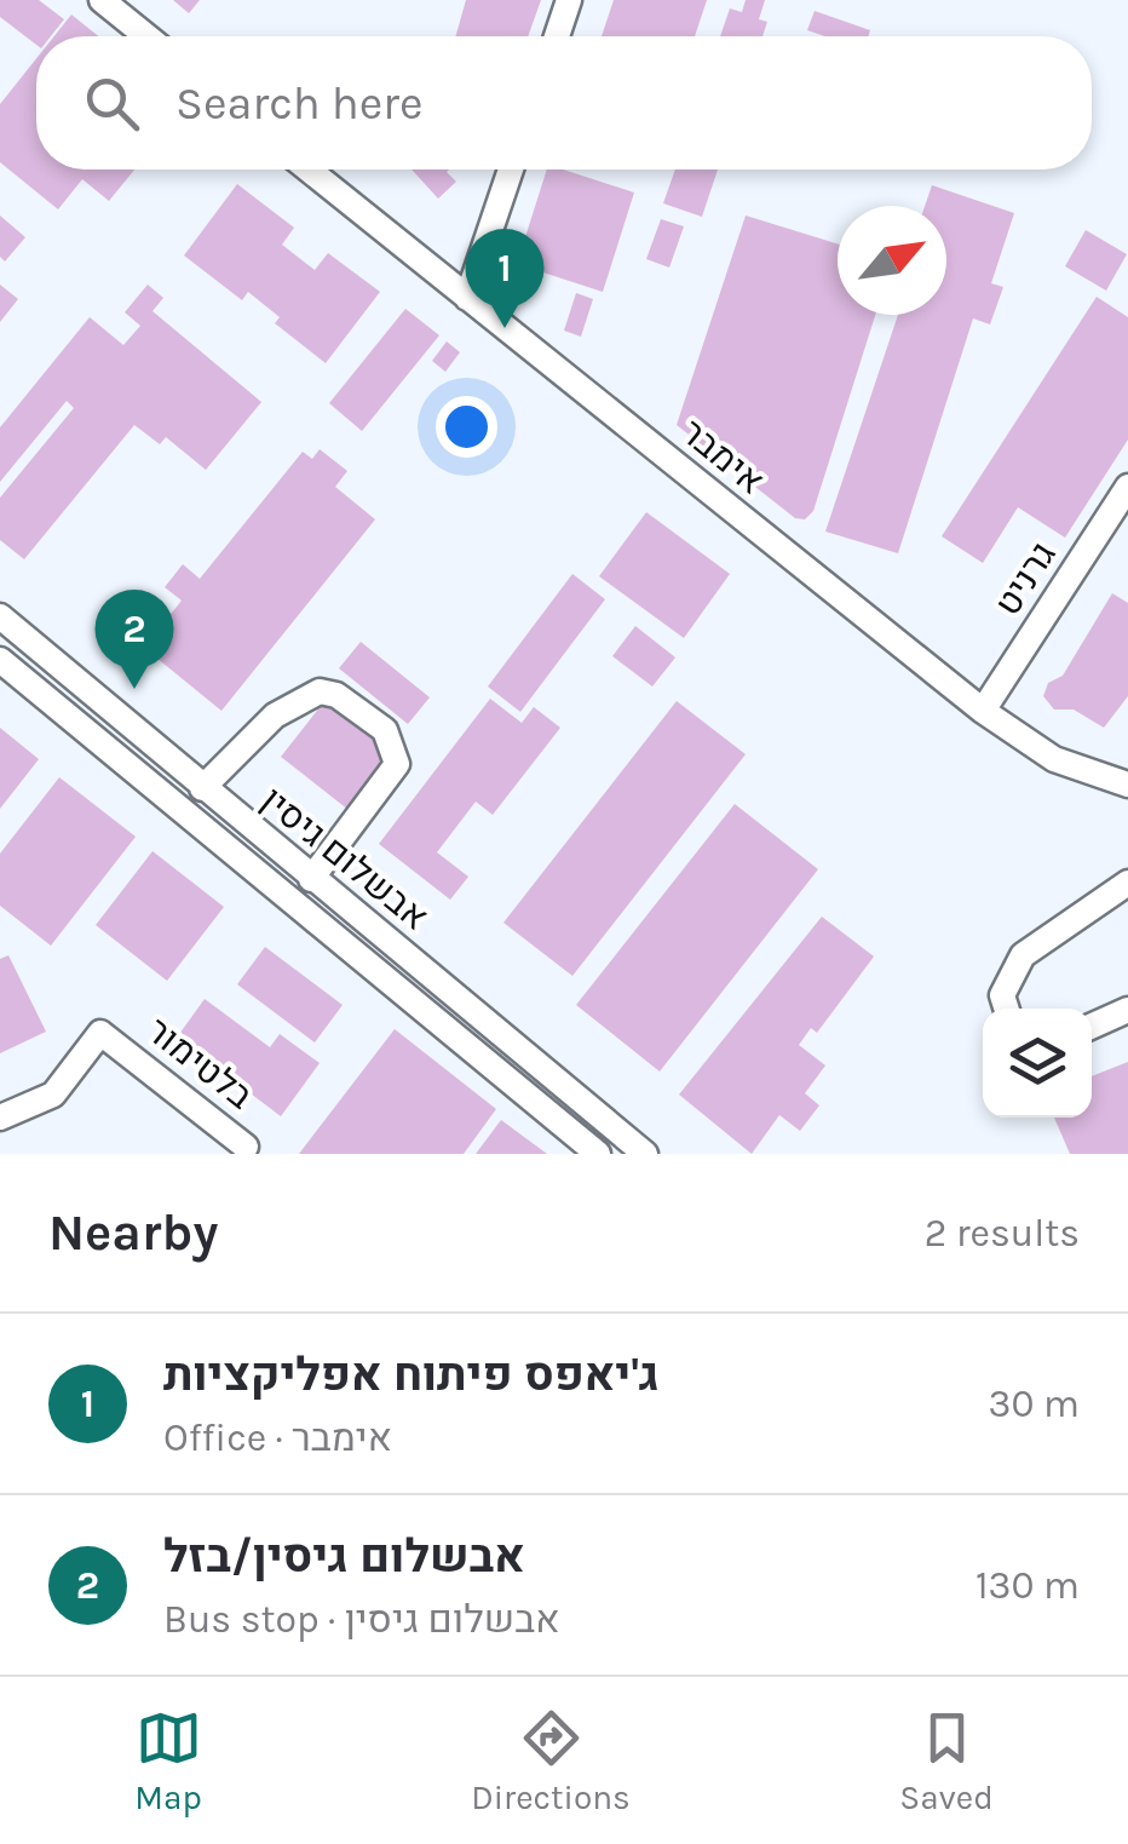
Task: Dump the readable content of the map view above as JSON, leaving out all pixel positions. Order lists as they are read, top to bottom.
{
  "streets": {
    "street": [
      "אימבר",
      "גרניט",
      "אבשלום גיסין",
      "בלטימור"
    ]
  },
  "crossings": [
    ["אימבר", "גרניט"]
  ],
  "north": "top right",
  "page": {
    "search": "Search here",
    "pins": ["1", "2"],
    "heading": ["Nearby", "2 results"],
    "list": [
      {
        "mark": "1",
        "name": "ג'יאפס פיתוח אפליקציות",
        "note": "Office · אימבר",
        "value": "30 m"
      },
      {
        "mark": "2",
        "name": "אבשלום גיסין/בזל",
        "note": "Bus stop · אבשלום גיסין",
        "value": "130 m"
      }
    ],
    "nav": ["Map", "Directions", "Saved"]
  }
}
